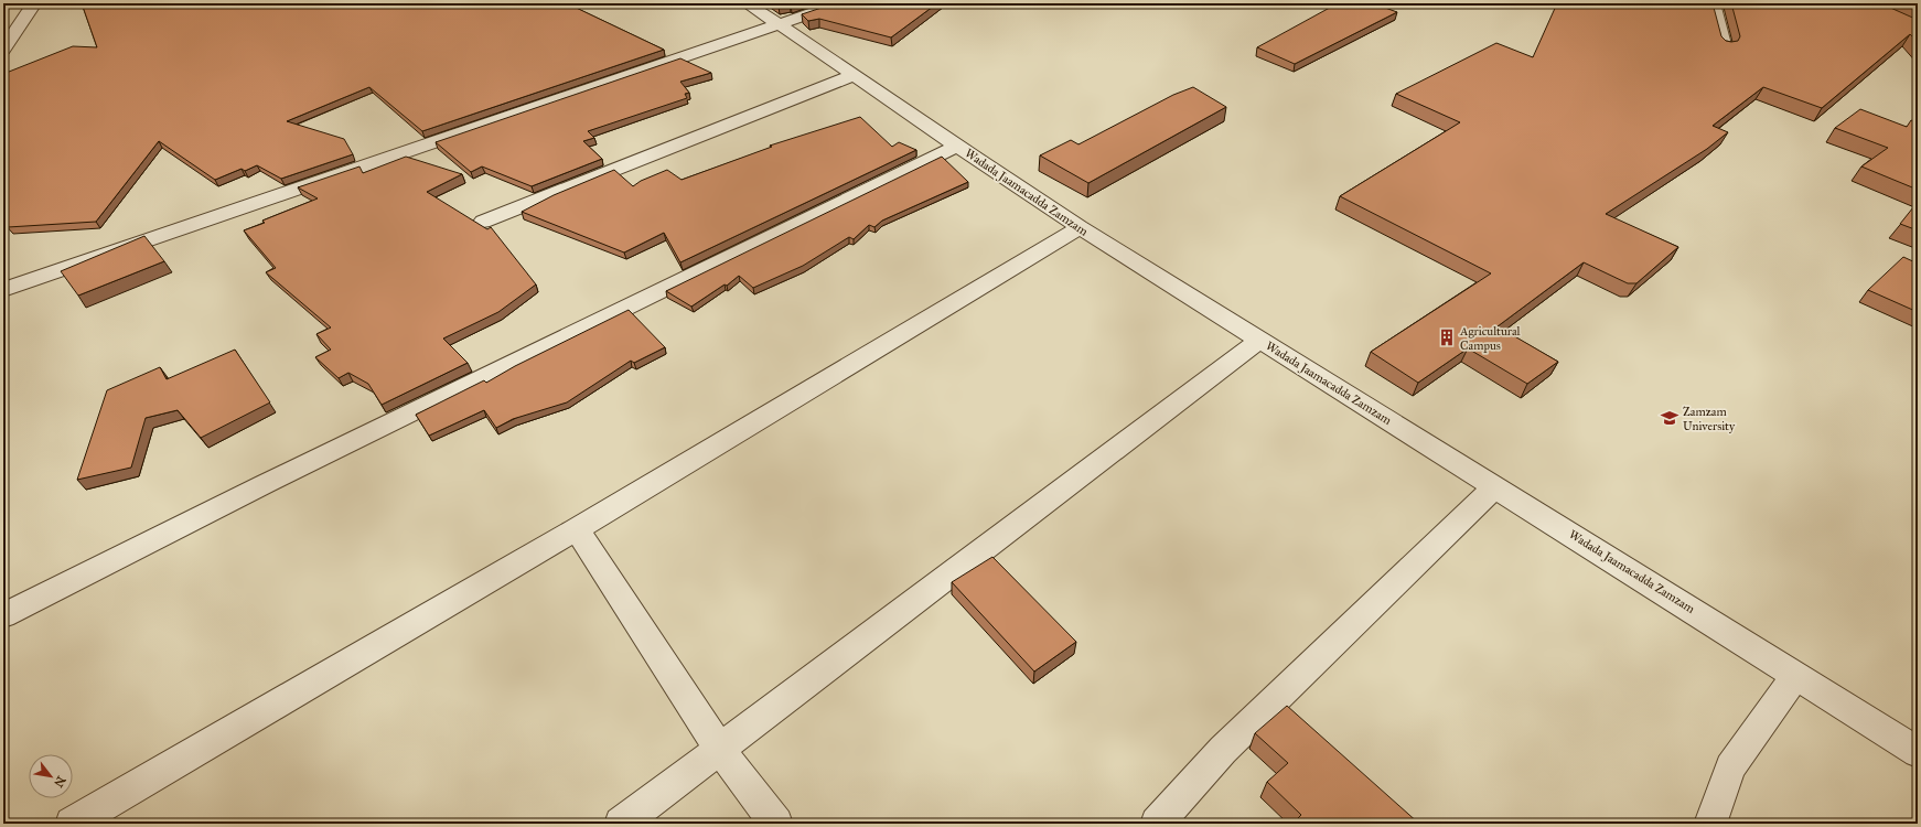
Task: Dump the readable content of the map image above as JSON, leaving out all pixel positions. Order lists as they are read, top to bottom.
{
  "streets": {
    "street": ["Wadada Jaamacadda Zamzam"]
  },
  "places": {
    "building": ["Agricultural Campus"],
    "school or university": ["Zamzam University"]
  },
  "north": "bottom right"
}
